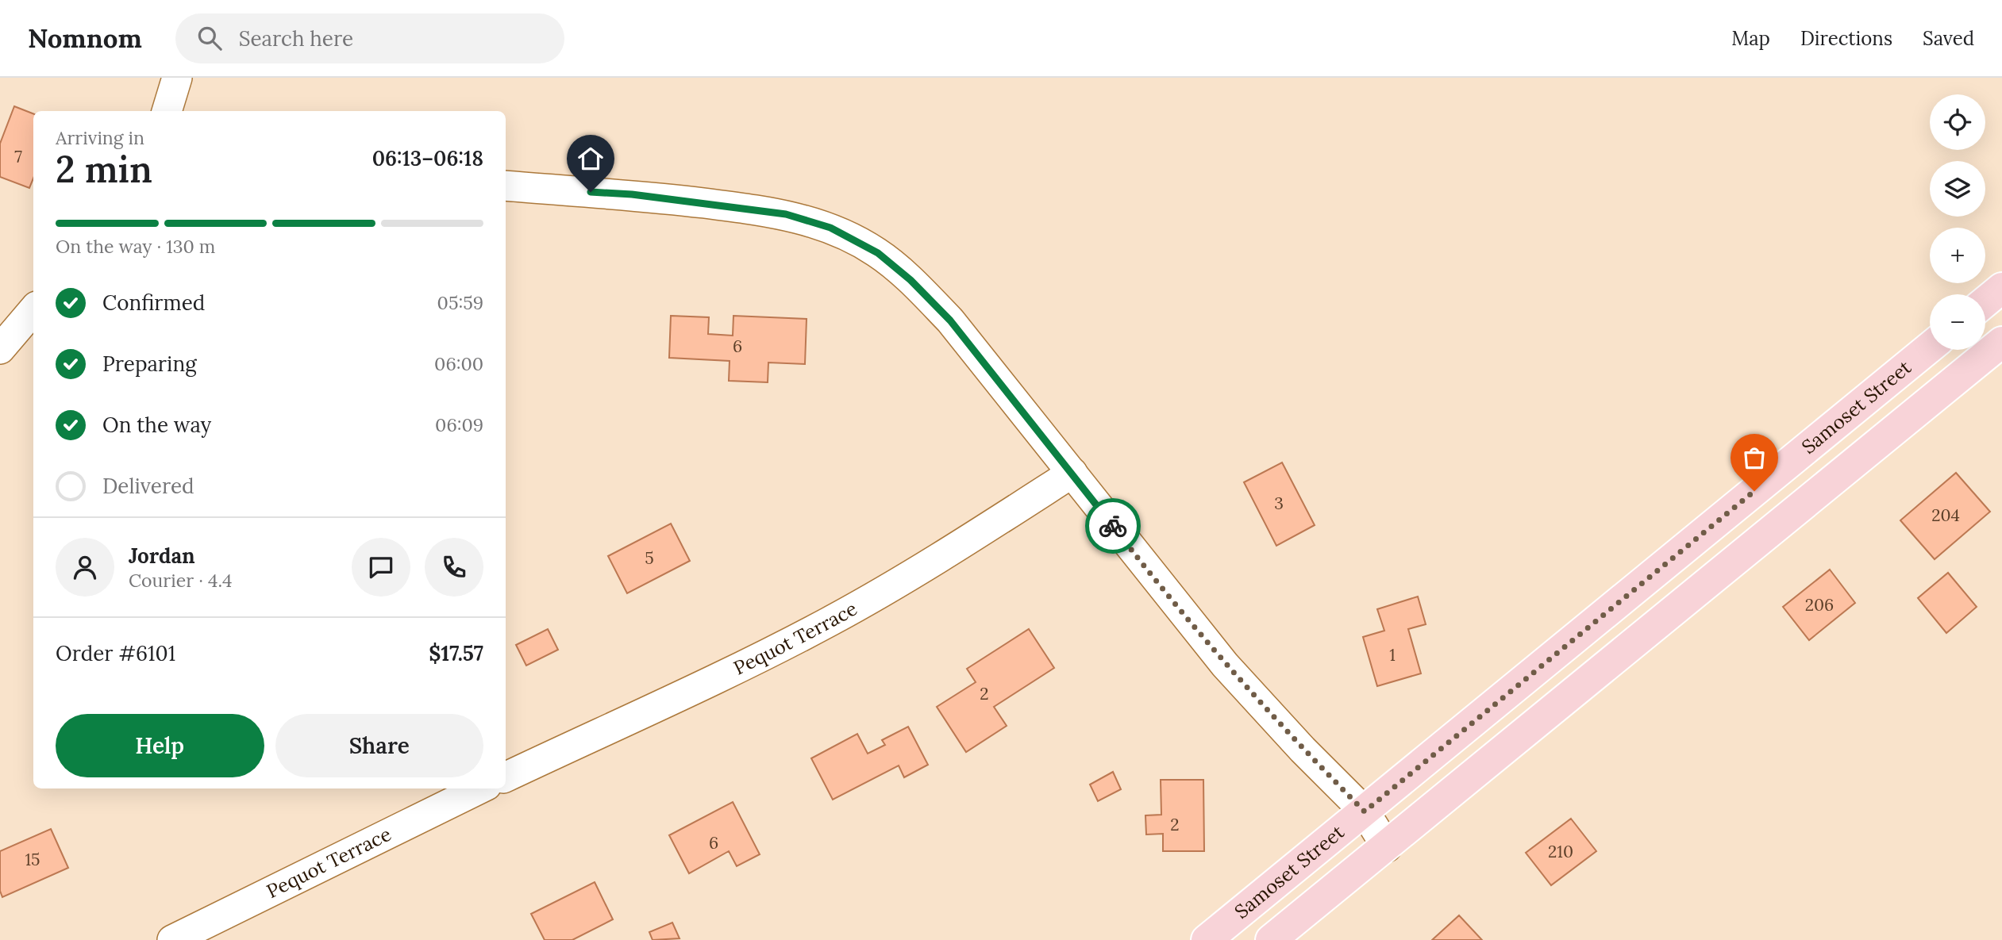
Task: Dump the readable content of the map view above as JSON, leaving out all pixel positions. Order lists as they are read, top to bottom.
{
  "streets": {
    "highway": ["Samoset Street"],
    "street": ["Pequot Terrace"]
  },
  "house_numbers": [
    "7",
    "6",
    "3",
    "204",
    "5",
    "206",
    "1",
    "2",
    "2",
    "6",
    "210",
    "15"
  ],
  "page": {
    "header": "Nomnom",
    "search": "Search here",
    "nav": ["Map", "Directions", "Saved"],
    "map_buttons": ["+", "−"],
    "heading": ["2 min", "Arriving in", "06:13–06:18"],
    "panel": [
      "Jordan",
      "Courier · 4.4",
      "Order #6101",
      "$17.57"
    ],
    "bar": "On the way · 130 m",
    "list": [
      ["Confirmed", "05:59"],
      ["Preparing", "06:00"],
      ["On the way", "06:09"],
      "Delivered"
    ],
    "buttons": ["Help", "Share"]
  }
}
